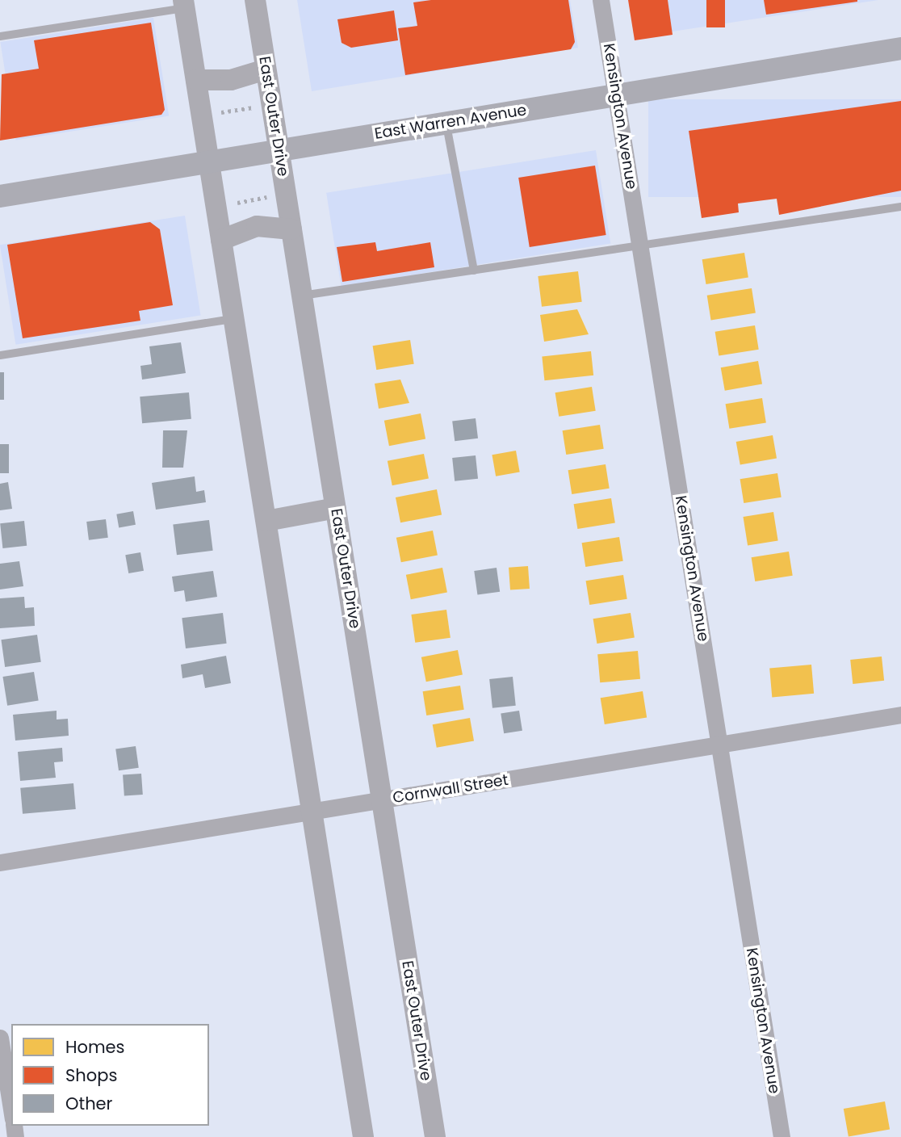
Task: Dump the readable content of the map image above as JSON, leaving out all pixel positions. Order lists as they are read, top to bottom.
{
  "streets": {
    "main road": ["East Warren Avenue"],
    "street": ["East Outer Drive", "Kensington Avenue", "Cornwall Street"]
  },
  "crossings": [
    ["East Outer Drive", "East Warren Avenue"],
    ["East Outer Drive", "Cornwall Street"],
    ["Kensington Avenue", "East Warren Avenue"],
    ["Kensington Avenue", "Cornwall Street"]
  ],
  "legend": ["Homes", "Shops", "Other"]
}
